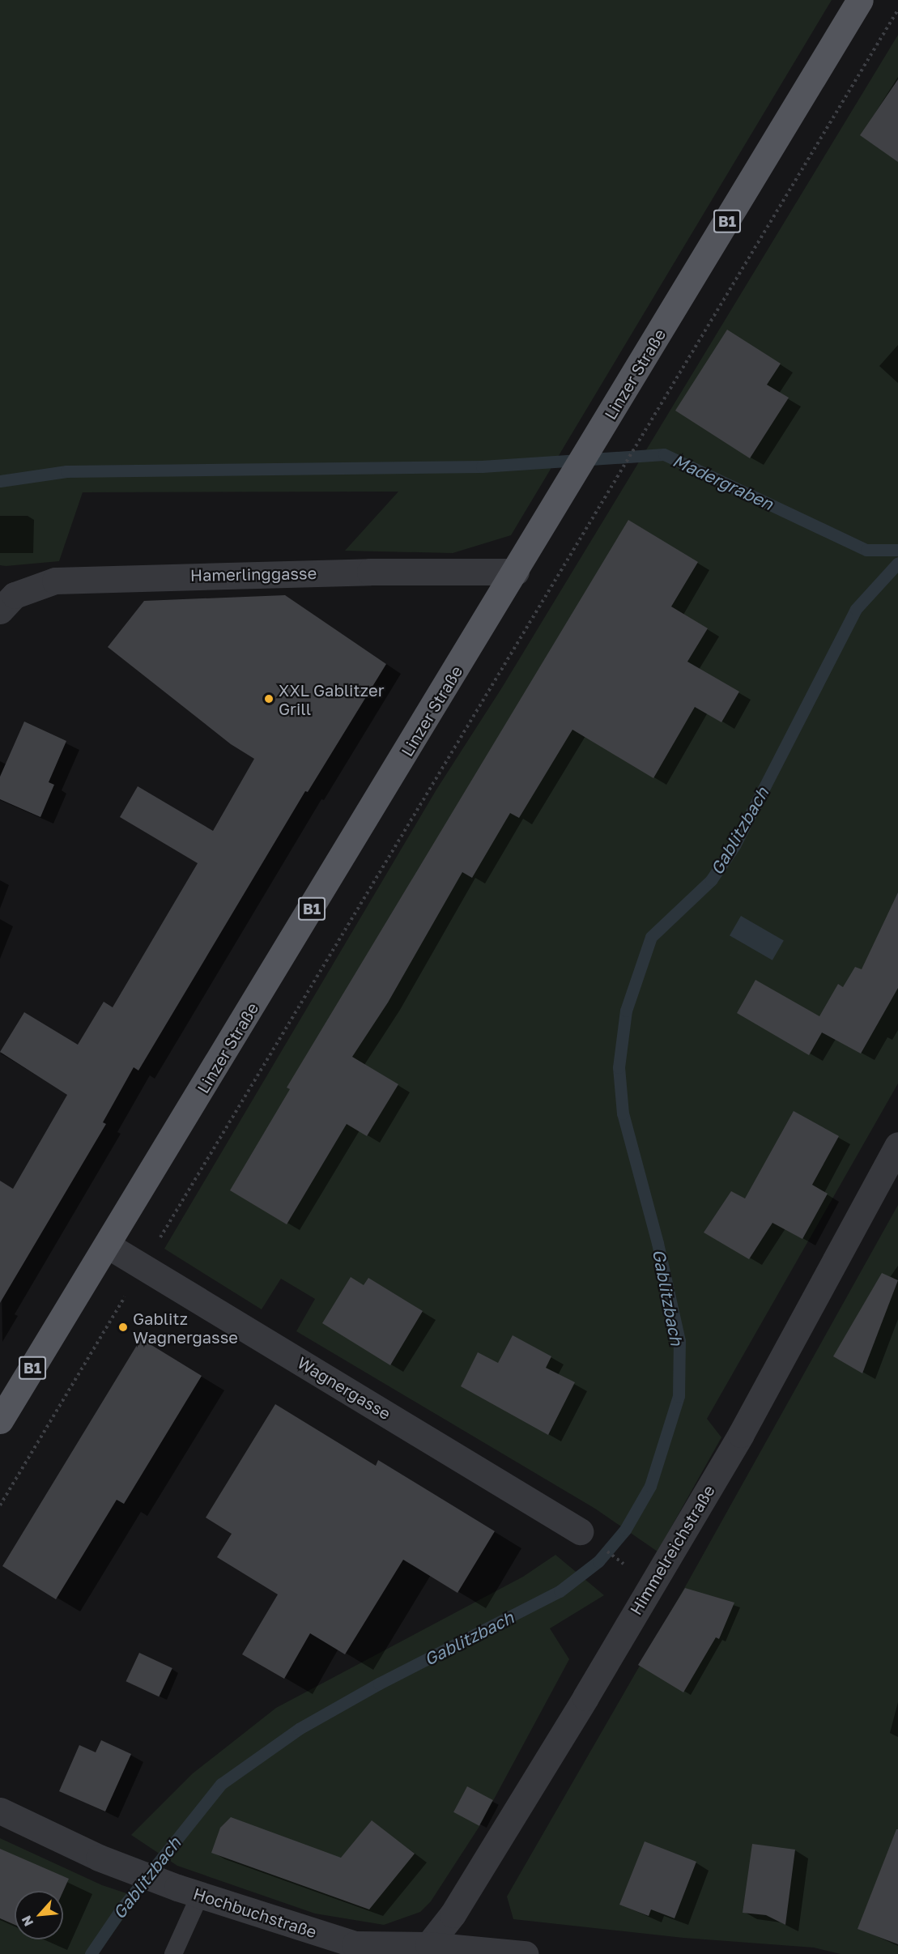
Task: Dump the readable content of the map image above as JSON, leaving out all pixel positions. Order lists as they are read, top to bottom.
{
  "streets": {
    "main road": ["B1", "Linzer Straße"],
    "street": [
      "Hamerlinggasse",
      "Wagnergasse",
      "Himmelreichstraße",
      "Hochbuchstraße"
    ]
  },
  "crossings": [
    ["Linzer Straße", "Hamerlinggasse"],
    ["Linzer Straße", "Wagnergasse"],
    ["Himmelreichstraße", "Hochbuchstraße"]
  ],
  "water": ["Madergraben", "Gablitzbach"],
  "places": ["XXL Gablitzer Grill", "Gablitz Wagnergasse"],
  "north": "bottom left"
}
